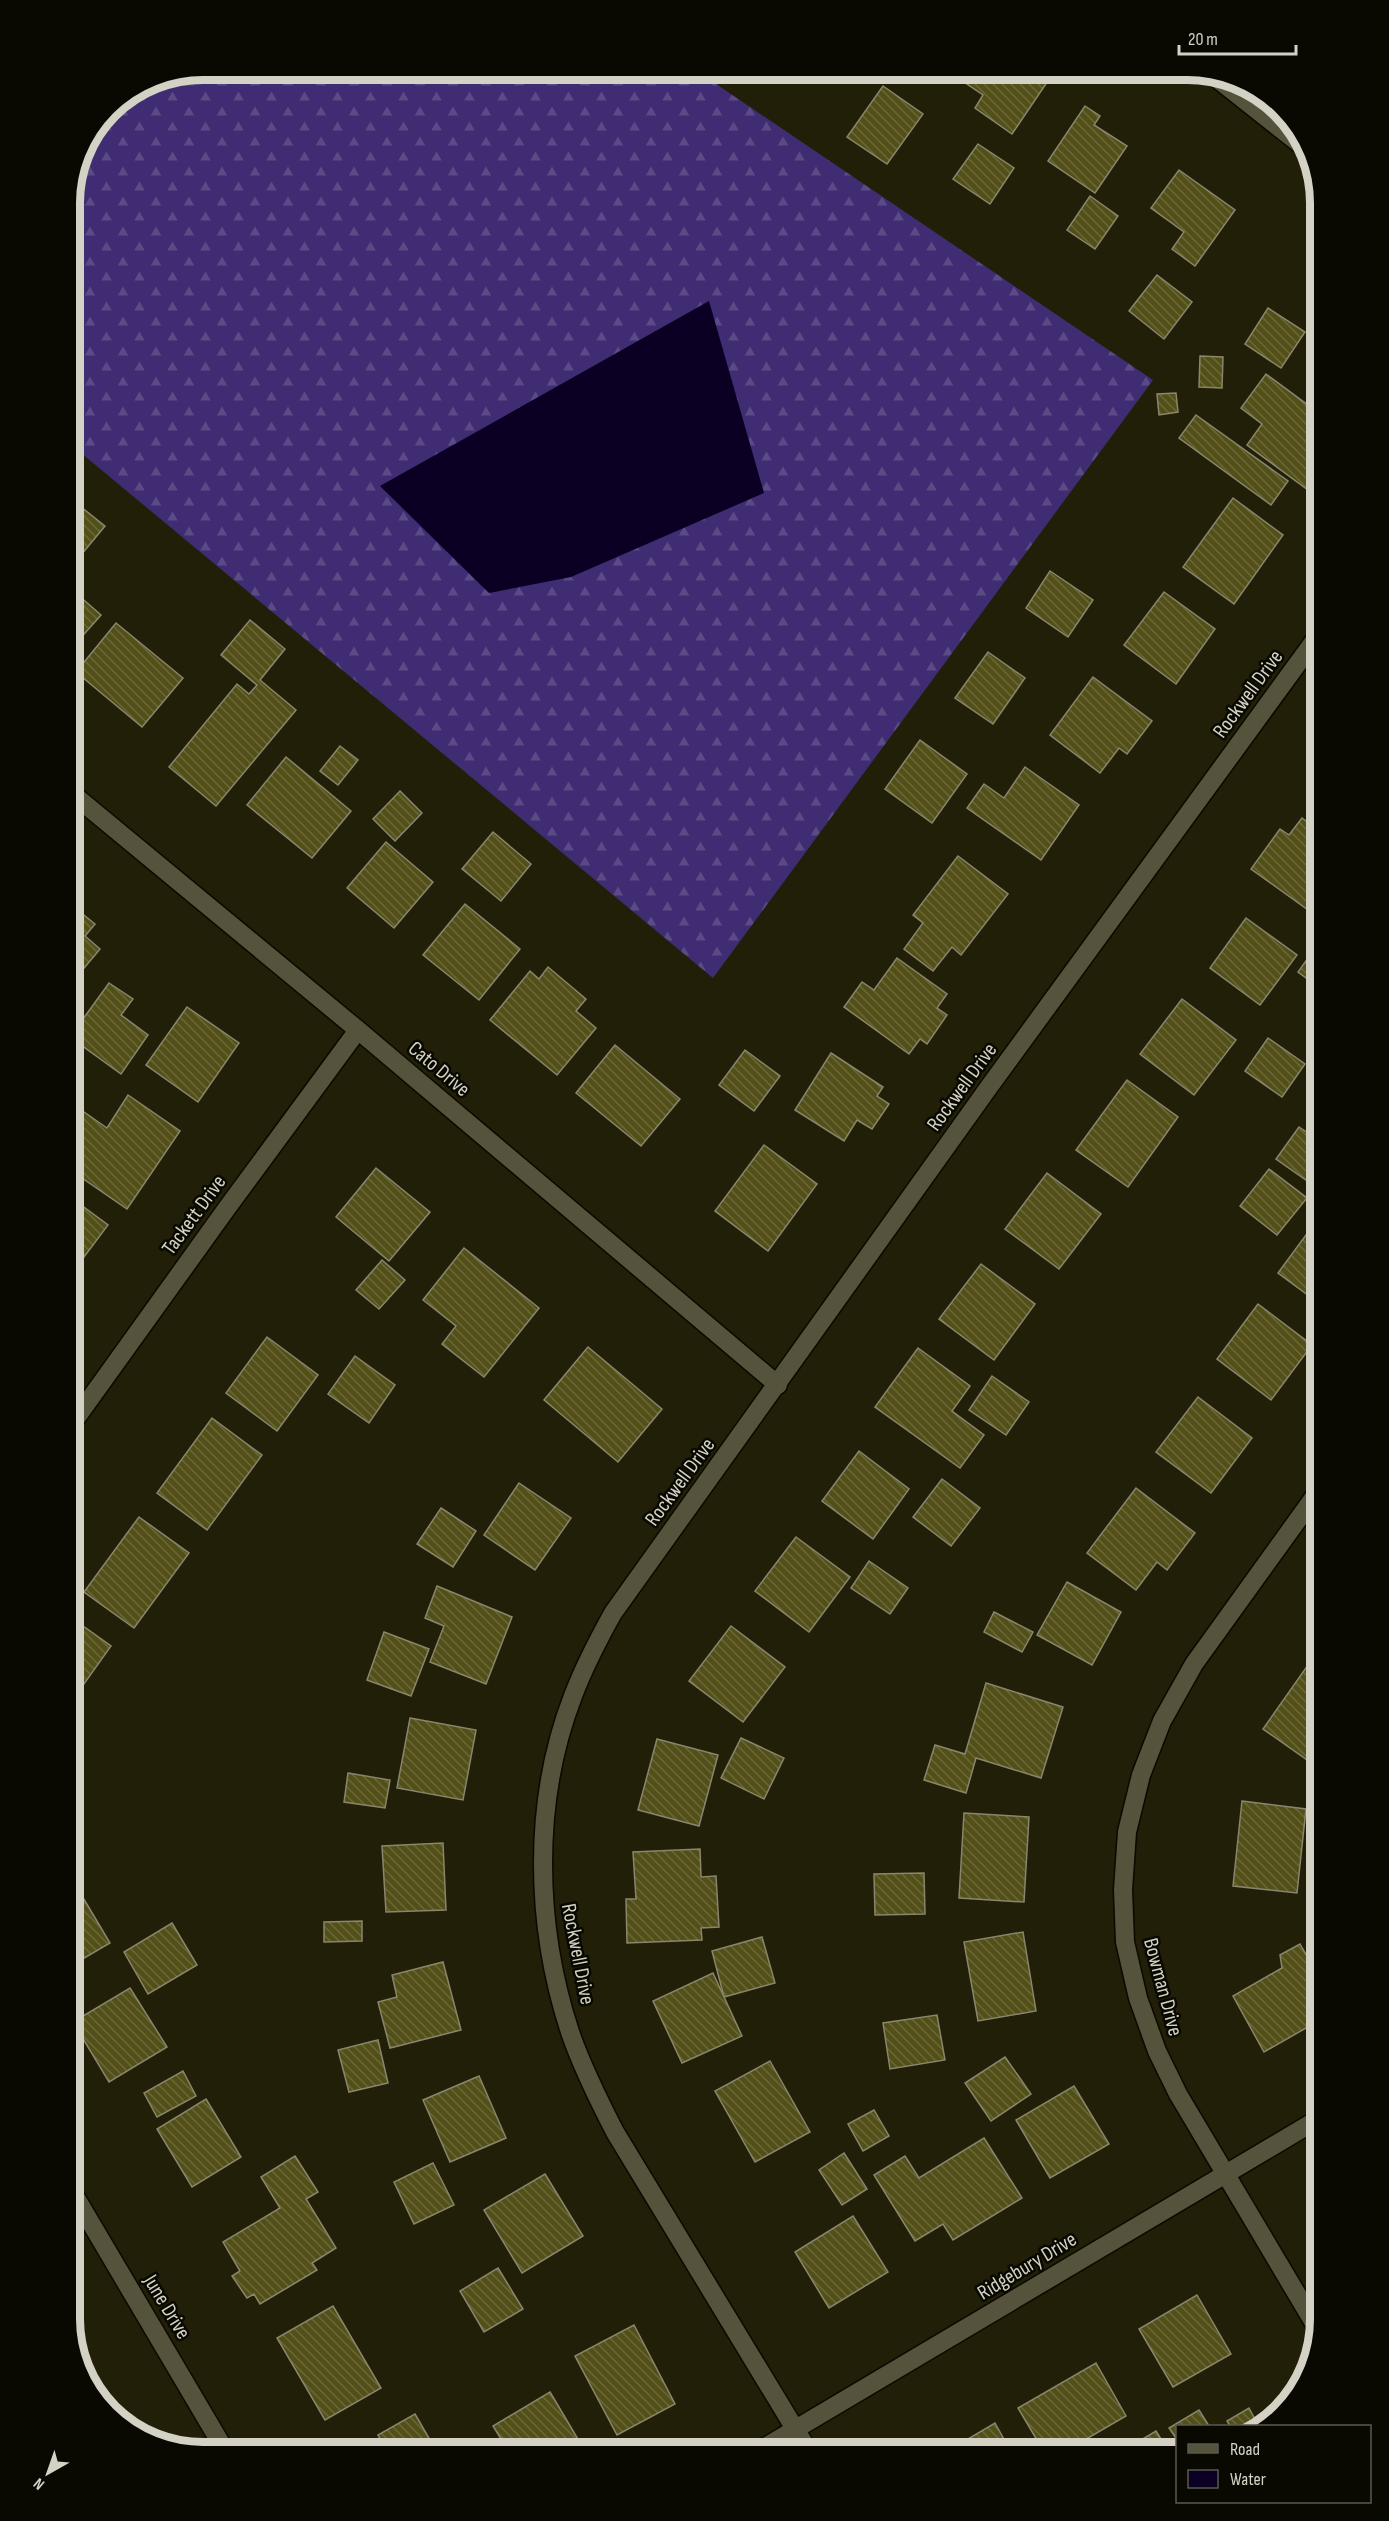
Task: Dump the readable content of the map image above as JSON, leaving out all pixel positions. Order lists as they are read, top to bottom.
{
  "streets": {
    "street": [
      "Rockwell Drive",
      "Cato Drive",
      "Tackett Drive",
      "Bowman Drive",
      "Ridgebury Drive",
      "June Drive"
    ]
  },
  "crossings": [
    ["Rockwell Drive", "Cato Drive"],
    ["Rockwell Drive", "Ridgebury Drive"],
    ["Cato Drive", "Tackett Drive"],
    ["Bowman Drive", "Ridgebury Drive"]
  ],
  "legend": ["Road", "Water"],
  "scale_bar": "20 m",
  "north": "bottom left"
}
